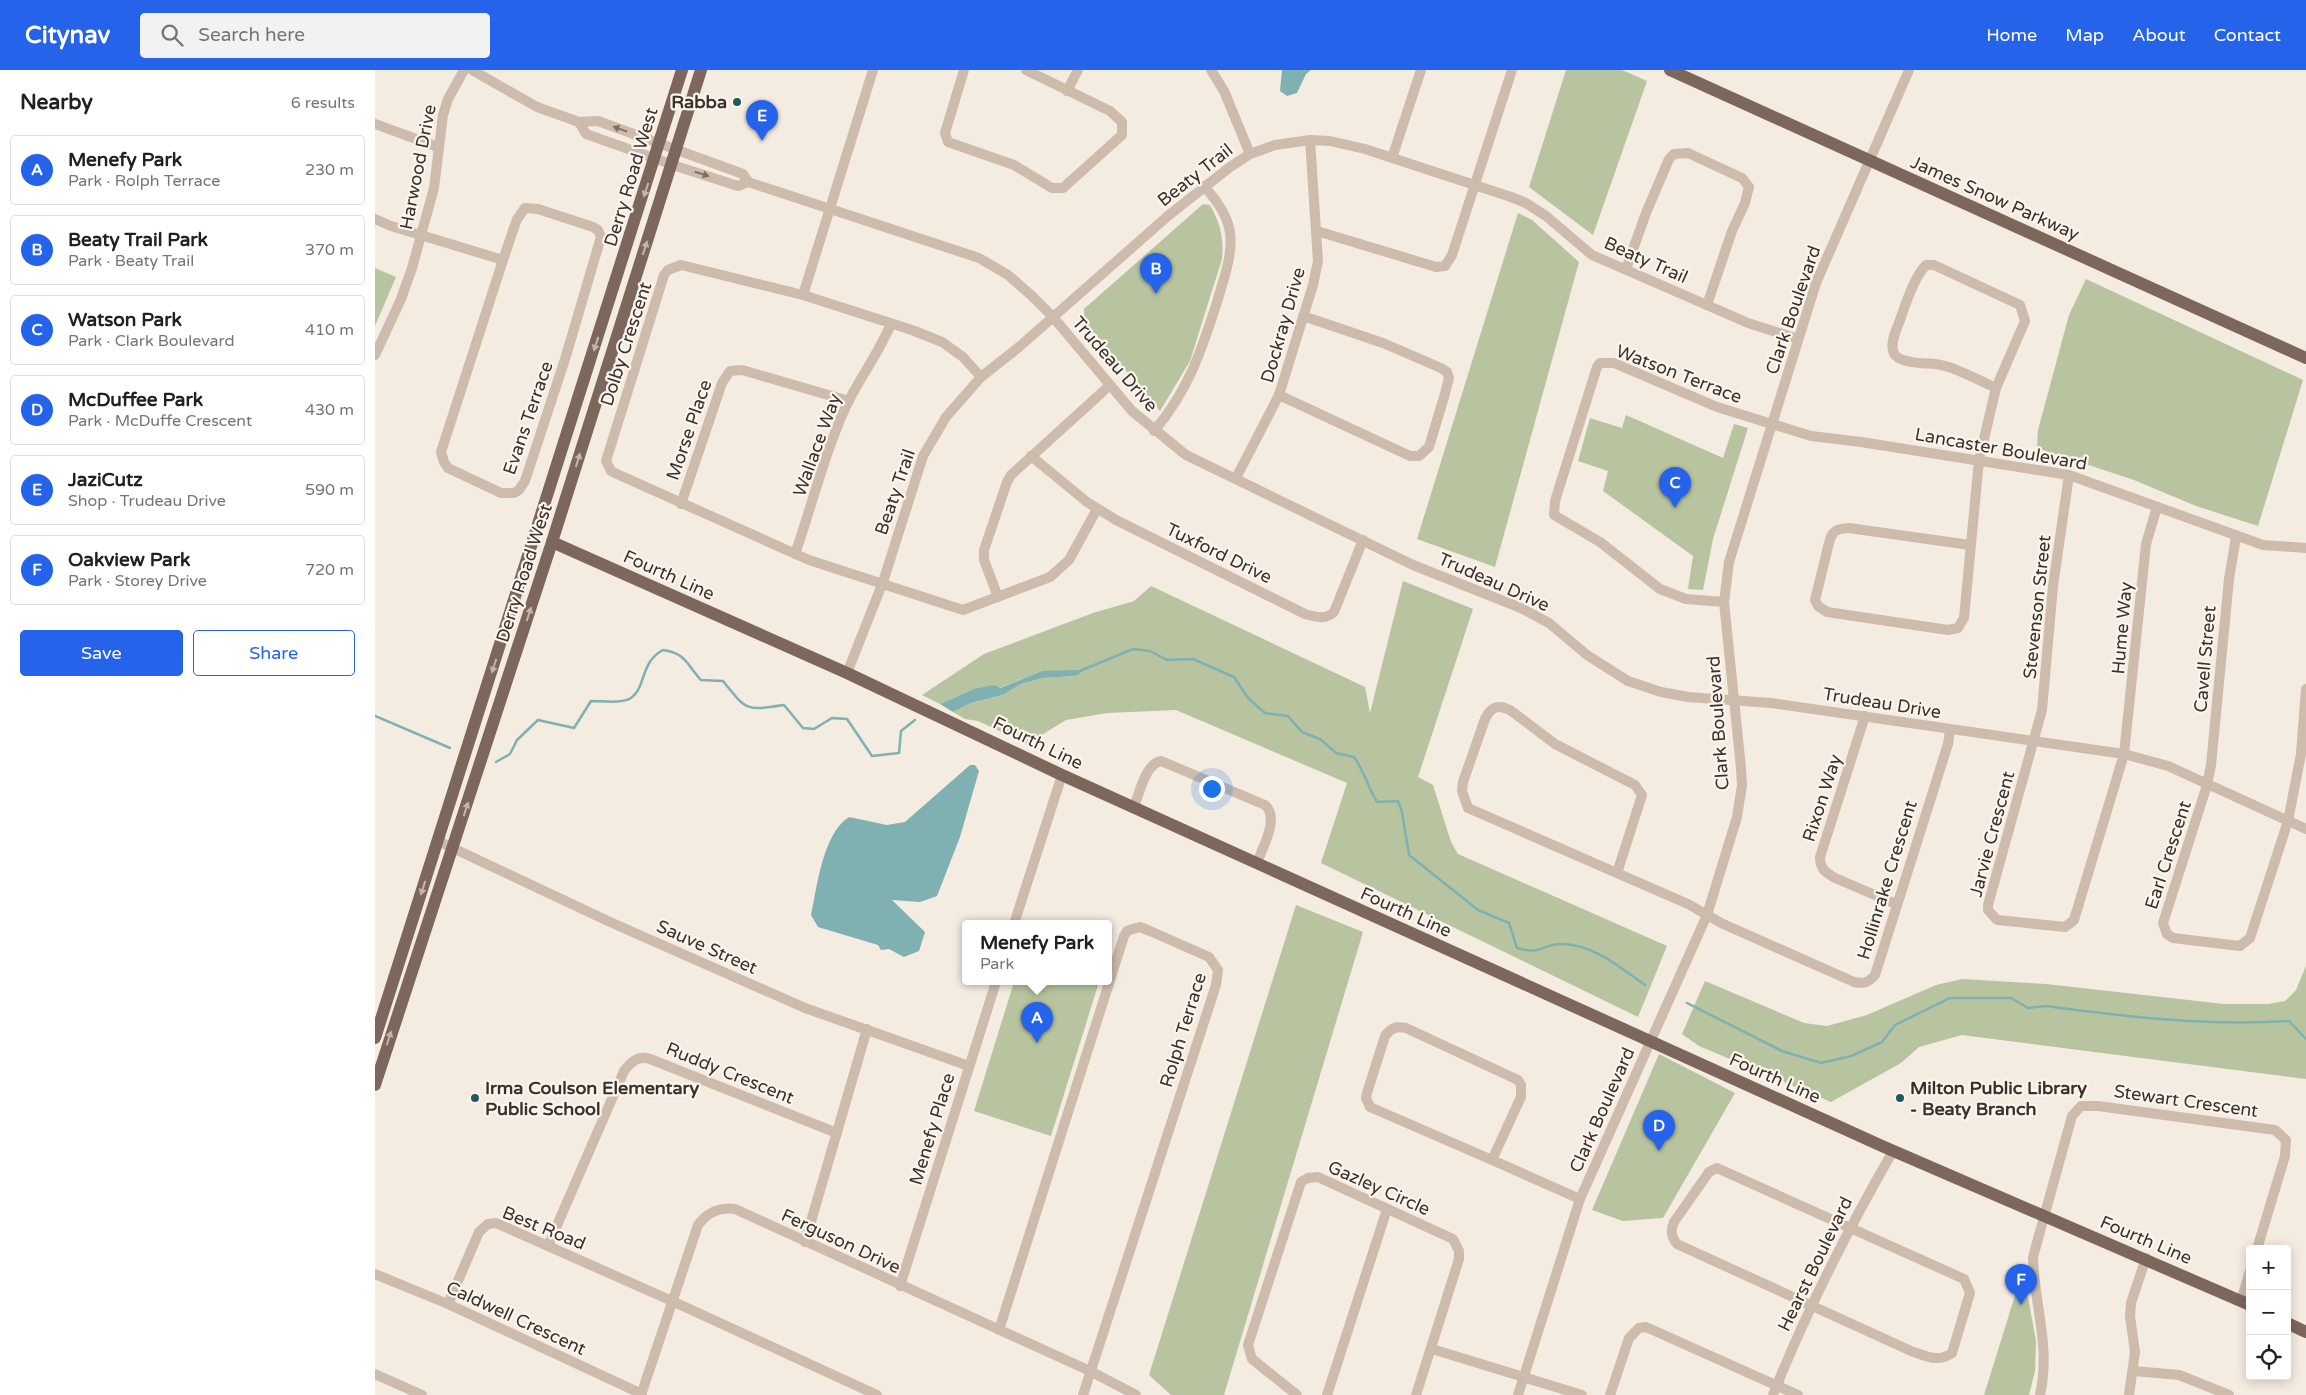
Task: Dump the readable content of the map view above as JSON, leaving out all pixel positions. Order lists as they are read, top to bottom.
{
  "streets": {
    "main road": ["Derry Road West", "James Snow Parkway", "Fourth Line"],
    "street": [
      "Harwood Drive",
      "Beaty Trail",
      "Clark Boulevard",
      "Dockray Drive",
      "Dolby Crescent",
      "Trudeau Drive",
      "Watson Terrace",
      "Evans Terrace",
      "Morse Place",
      "Wallace Way",
      "Lancaster Boulevard",
      "Tuxford Drive",
      "Stevenson Street",
      "Hume Way",
      "Cavell Street",
      "Rixon Way",
      "Jarvie Crescent",
      "Earl Crescent",
      "Hollinrake Crescent",
      "Sauve Street",
      "Rolph Terrace",
      "Ruddy Crescent",
      "Stewart Crescent",
      "Menefy Place",
      "Gazley Circle",
      "Best Road",
      "Ferguson Drive",
      "Hearst Boulevard",
      "Caldwell Crescent"
    ]
  },
  "crossings": [
    ["Beaty Trail", "Clark Boulevard"],
    ["Beaty Trail", "Dockray Drive"],
    ["Beaty Trail", "Dolby Crescent"],
    ["Beaty Trail", "Trudeau Drive"],
    ["Beaty Trail", "Fourth Line"],
    ["Derry Road West", "Trudeau Drive"],
    ["Derry Road West", "Fourth Line"],
    ["Derry Road West", "Sauve Street"],
    ["James Snow Parkway", "Clark Boulevard"],
    ["Clark Boulevard", "Trudeau Drive"],
    ["Clark Boulevard", "Watson Terrace"],
    ["Clark Boulevard", "Lancaster Boulevard"],
    ["Clark Boulevard", "Fourth Line"],
    ["Clark Boulevard", "Hollinrake Crescent"],
    ["Dockray Drive", "Trudeau Drive"],
    ["Dolby Crescent", "Morse Place"],
    ["Dolby Crescent", "Wallace Way"],
    ["Dolby Crescent", "Tuxford Drive"],
    ["Trudeau Drive", "Tuxford Drive"],
    ["Trudeau Drive", "Stevenson Street"],
    ["Trudeau Drive", "Hume Way"],
    ["Trudeau Drive", "Cavell Street"],
    ["Trudeau Drive", "Rixon Way"],
    ["Trudeau Drive", "Jarvie Crescent"],
    ["Trudeau Drive", "Earl Crescent"],
    ["Trudeau Drive", "Hollinrake Crescent"],
    ["Watson Terrace", "Lancaster Boulevard"],
    ["Morse Place", "Wallace Way"],
    ["Lancaster Boulevard", "Stevenson Street"],
    ["Lancaster Boulevard", "Hume Way"],
    ["Lancaster Boulevard", "Cavell Street"],
    ["Fourth Line", "Stewart Crescent"],
    ["Fourth Line", "Hearst Boulevard"],
    ["Stevenson Street", "Jarvie Crescent"],
    ["Hume Way", "Jarvie Crescent"],
    ["Cavell Street", "Earl Crescent"],
    ["Rixon Way", "Hollinrake Crescent"],
    ["Sauve Street", "Menefy Place"],
    ["Rolph Terrace", "Ferguson Drive"],
    ["Ruddy Crescent", "Best Road"],
    ["Menefy Place", "Ferguson Drive"],
    ["Best Road", "Ferguson Drive"],
    ["Best Road", "Caldwell Crescent"],
    ["Ferguson Drive", "Caldwell Crescent"]
  ],
  "places": ["Rabba", "Irma Coulson Elementary Public School", "Milton Public Library - Beaty Branch"],
  "page": {
    "header": "Citynav",
    "search": "Search here",
    "nav": [
      "Home",
      "Map",
      "About",
      "Contact"
    ],
    "heading": ["Nearby", "6 results"],
    "pins": [
      "E",
      "B",
      "C",
      "A",
      "D",
      "F"
    ],
    "list": [
      {
        "mark": "A",
        "name": "Menefy Park",
        "note": "Park · Rolph Terrace",
        "value": "230 m"
      },
      {
        "mark": "B",
        "name": "Beaty Trail Park",
        "note": "Park · Beaty Trail",
        "value": "370 m"
      },
      {
        "mark": "C",
        "name": "Watson Park",
        "note": "Park · Clark Boulevard",
        "value": "410 m"
      },
      {
        "mark": "D",
        "name": "McDuffee Park",
        "note": "Park · McDuffe Crescent",
        "value": "430 m"
      },
      {
        "mark": "E",
        "name": "JaziCutz",
        "note": "Shop · Trudeau Drive",
        "value": "590 m"
      },
      {
        "mark": "F",
        "name": "Oakview Park",
        "note": "Park · Storey Drive",
        "value": "720 m"
      }
    ],
    "buttons": ["Save", "Share"],
    "popup": ["Menefy Park", "Park"],
    "map_buttons": ["+", "−"]
  }
}
